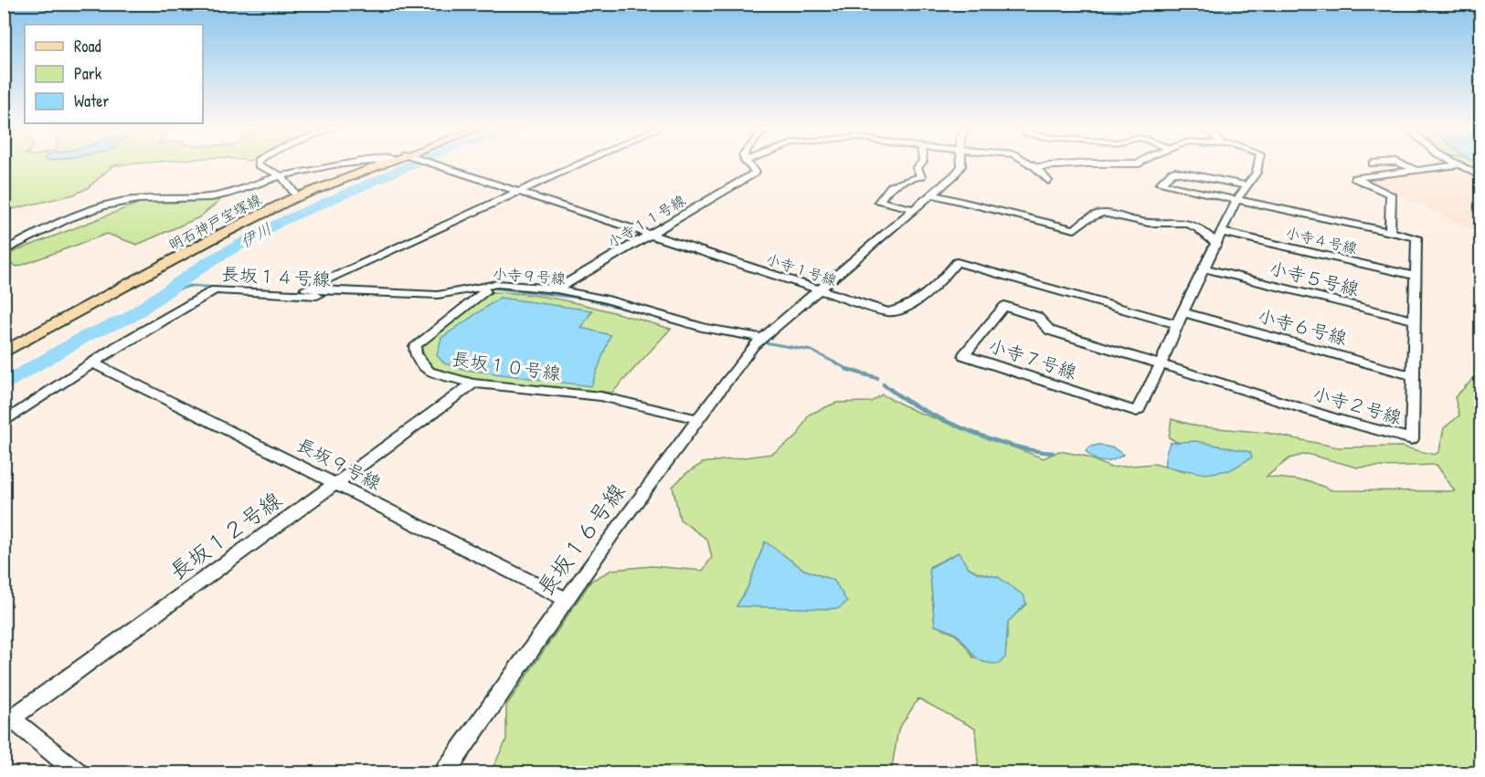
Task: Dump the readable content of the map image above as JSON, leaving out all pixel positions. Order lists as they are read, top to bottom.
{
  "streets": {
    "main road": ["明石神戸宝塚線"],
    "street": [
      "小寺１１号線",
      "小寺４号線",
      "小寺１号線",
      "小寺９号線",
      "長坂１４号線",
      "小寺５号線",
      "小寺６号線",
      "小寺７号線",
      "長坂１０号線",
      "小寺２号線",
      "長坂９号線",
      "長坂１２号線",
      "長坂１６号線"
    ]
  },
  "crossings": [
    ["小寺１１号線", "小寺１号線"],
    ["小寺１１号線", "小寺９号線"],
    ["小寺４号線", "小寺２号線"],
    ["小寺９号線", "長坂１４号線"],
    ["長坂１４号線", "長坂１０号線"],
    ["長坂１４号線", "長坂９号線"],
    ["小寺５号線", "小寺２号線"],
    ["小寺６号線", "小寺２号線"],
    ["小寺７号線", "小寺２号線"],
    ["長坂１０号線", "長坂１２号線"],
    ["長坂１０号線", "長坂１６号線"],
    ["長坂９号線", "長坂１２号線"],
    ["長坂９号線", "長坂１６号線"]
  ],
  "water": ["伊川"],
  "legend": ["Road", "Park", "Water"]
}
